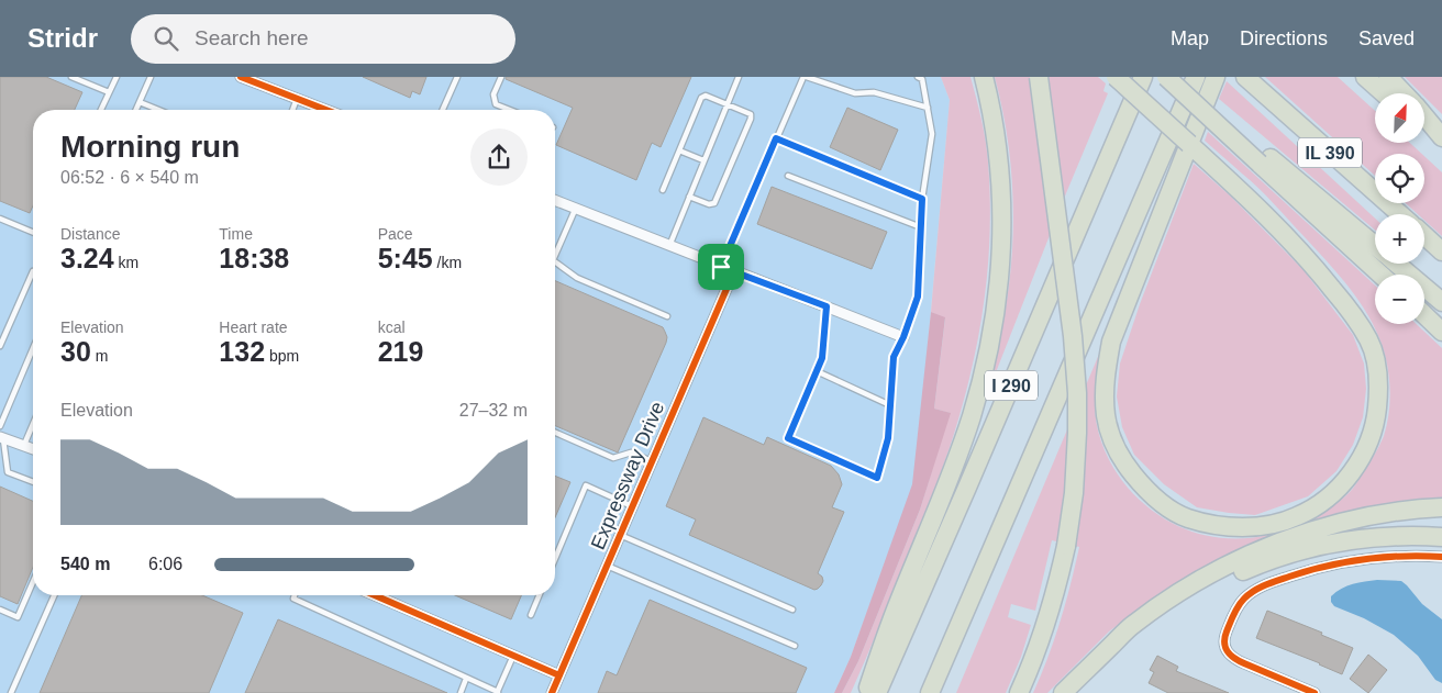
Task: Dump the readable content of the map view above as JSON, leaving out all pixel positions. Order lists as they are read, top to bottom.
{
  "streets": {
    "highway": ["IL 390", "I 290"],
    "street": ["Expressway Drive"]
  },
  "north": "top right",
  "page": {
    "header": "Stridr",
    "search": "Search here",
    "nav": ["Map", "Directions", "Saved"],
    "map_buttons": ["+", "−"],
    "heading": ["Morning run", "06:52 · 6 × 540 m"],
    "stats": [
      ["Distance", "3.24 km"],
      ["Time", "18:38"],
      ["Pace", "5:45 /km"],
      ["Elevation", "30 m"],
      ["Heart rate", "132 bpm"],
      ["kcal", "219"]
    ],
    "chart": ["Elevation", "27–32 m"],
    "list": [
      {
        "name": "540 m",
        "note": "6:06"
      }
    ]
  }
}
